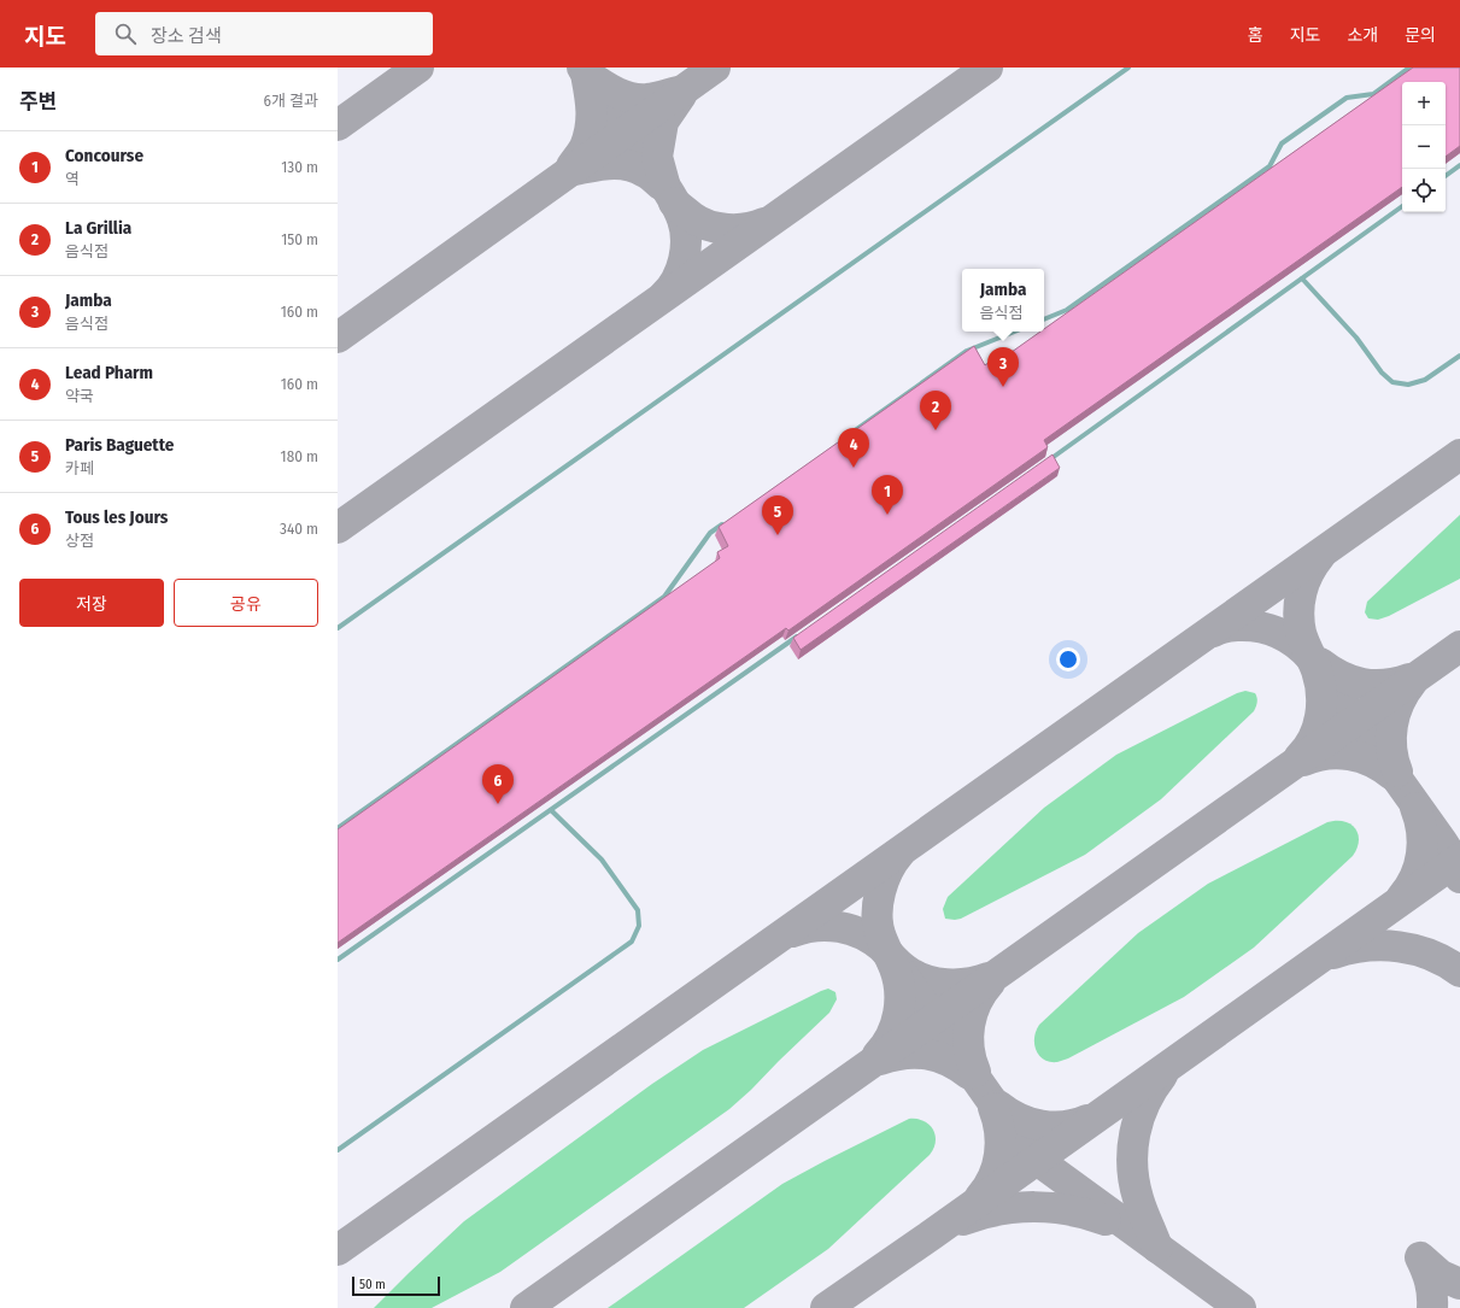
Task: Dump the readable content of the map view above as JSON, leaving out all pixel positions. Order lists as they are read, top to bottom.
{
  "scale_bar": "50 m",
  "page": {
    "header": "지도",
    "search": "장소 검색",
    "nav": [
      "홈",
      "지도",
      "소개",
      "문의"
    ],
    "heading": ["주변", "6개 결과"],
    "map_buttons": ["+", "−"],
    "list": [
      {
        "mark": "1",
        "name": "Concourse",
        "note": "역",
        "value": "130 m"
      },
      {
        "mark": "2",
        "name": "La Grillia",
        "note": "음식점",
        "value": "150 m"
      },
      {
        "mark": "3",
        "name": "Jamba",
        "note": "음식점",
        "value": "160 m"
      },
      {
        "mark": "4",
        "name": "Lead Pharm",
        "note": "약국",
        "value": "160 m"
      },
      {
        "mark": "5",
        "name": "Paris Baguette",
        "note": "카페",
        "value": "180 m"
      },
      {
        "mark": "6",
        "name": "Tous les Jours",
        "note": "상점",
        "value": "340 m"
      }
    ],
    "popup": ["Jamba", "음식점"],
    "pins": [
      "3",
      "2",
      "4",
      "1",
      "5",
      "6"
    ],
    "buttons": ["저장", "공유"],
    "scale": "50 m"
  }
}
